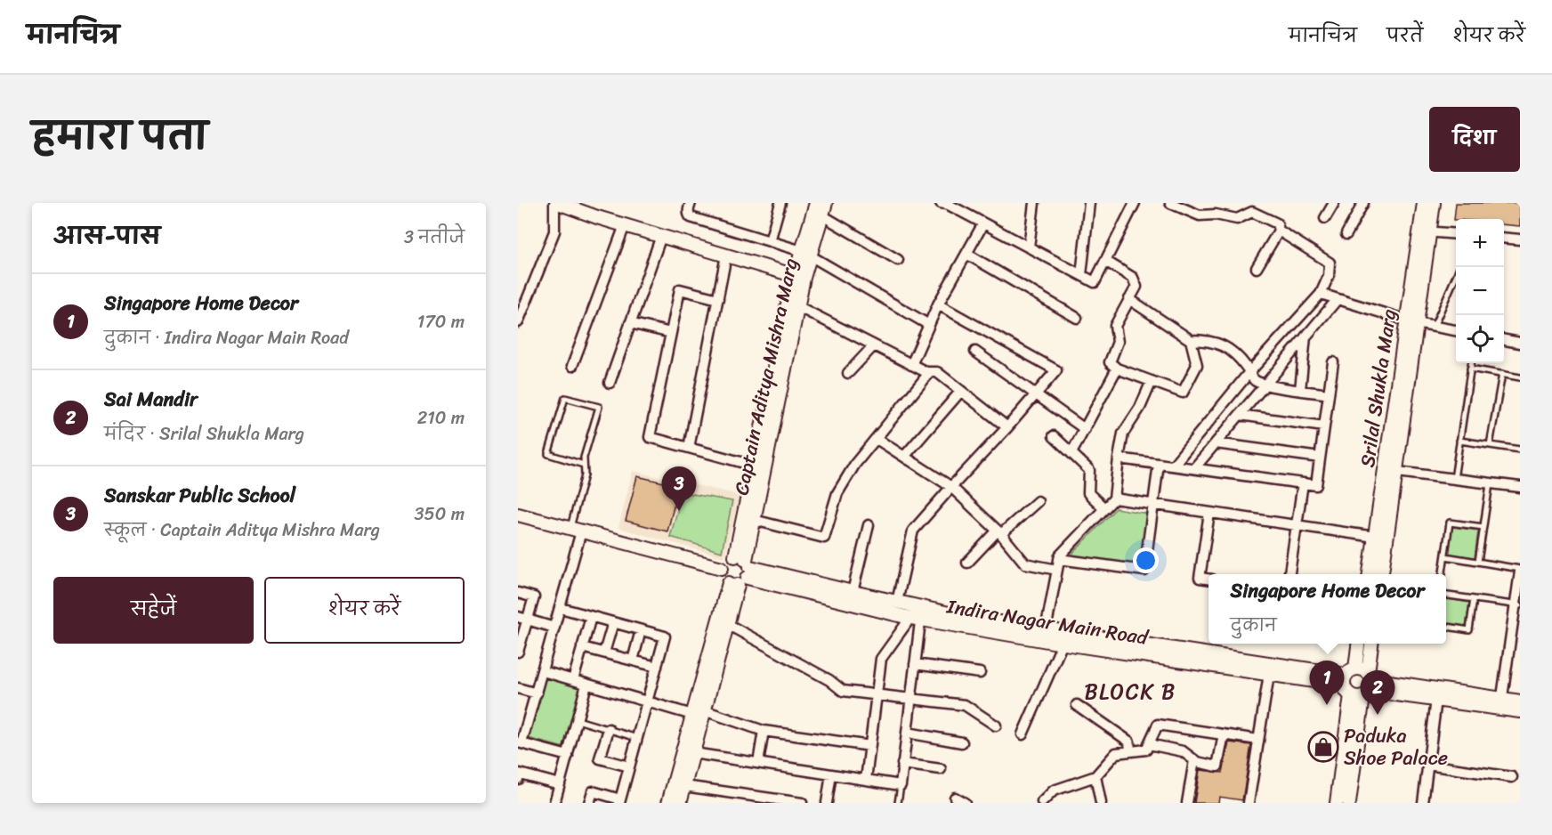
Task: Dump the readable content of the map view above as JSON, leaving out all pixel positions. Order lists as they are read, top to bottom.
{
  "streets": {
    "street": ["Captain Aditya Mishra Marg", "Srilal Shukla Marg", "Indira Nagar Main Road"]
  },
  "crossings": [
    ["Captain Aditya Mishra Marg", "Indira Nagar Main Road"]
  ],
  "districts": ["BLOCK B"],
  "places": {
    "shop": ["Paduka Shoe Palace"]
  },
  "page": {
    "header": "मानचित्र",
    "nav": ["मानचित्र", "परतें", "शेयर करें"],
    "title": "हमारा पता",
    "buttons": [
      "दिशा",
      ["सहेजें", "शेयर करें"]
    ],
    "heading": ["आस-पास", "3 नतीजे"],
    "map_buttons": ["+", "−"],
    "list": [
      {
        "mark": "1",
        "name": "Singapore Home Decor",
        "note": "दुकान · Indira Nagar Main Road",
        "value": "170 m"
      },
      {
        "mark": "2",
        "name": "Sai Mandir",
        "note": "मंदिर · Srilal Shukla Marg",
        "value": "210 m"
      },
      {
        "mark": "3",
        "name": "Sanskar Public School",
        "note": "स्कूल · Captain Aditya Mishra Marg",
        "value": "350 m"
      }
    ],
    "pins": ["3", "1", "2"],
    "popup": ["Singapore Home Decor", "दुकान"]
  }
}
